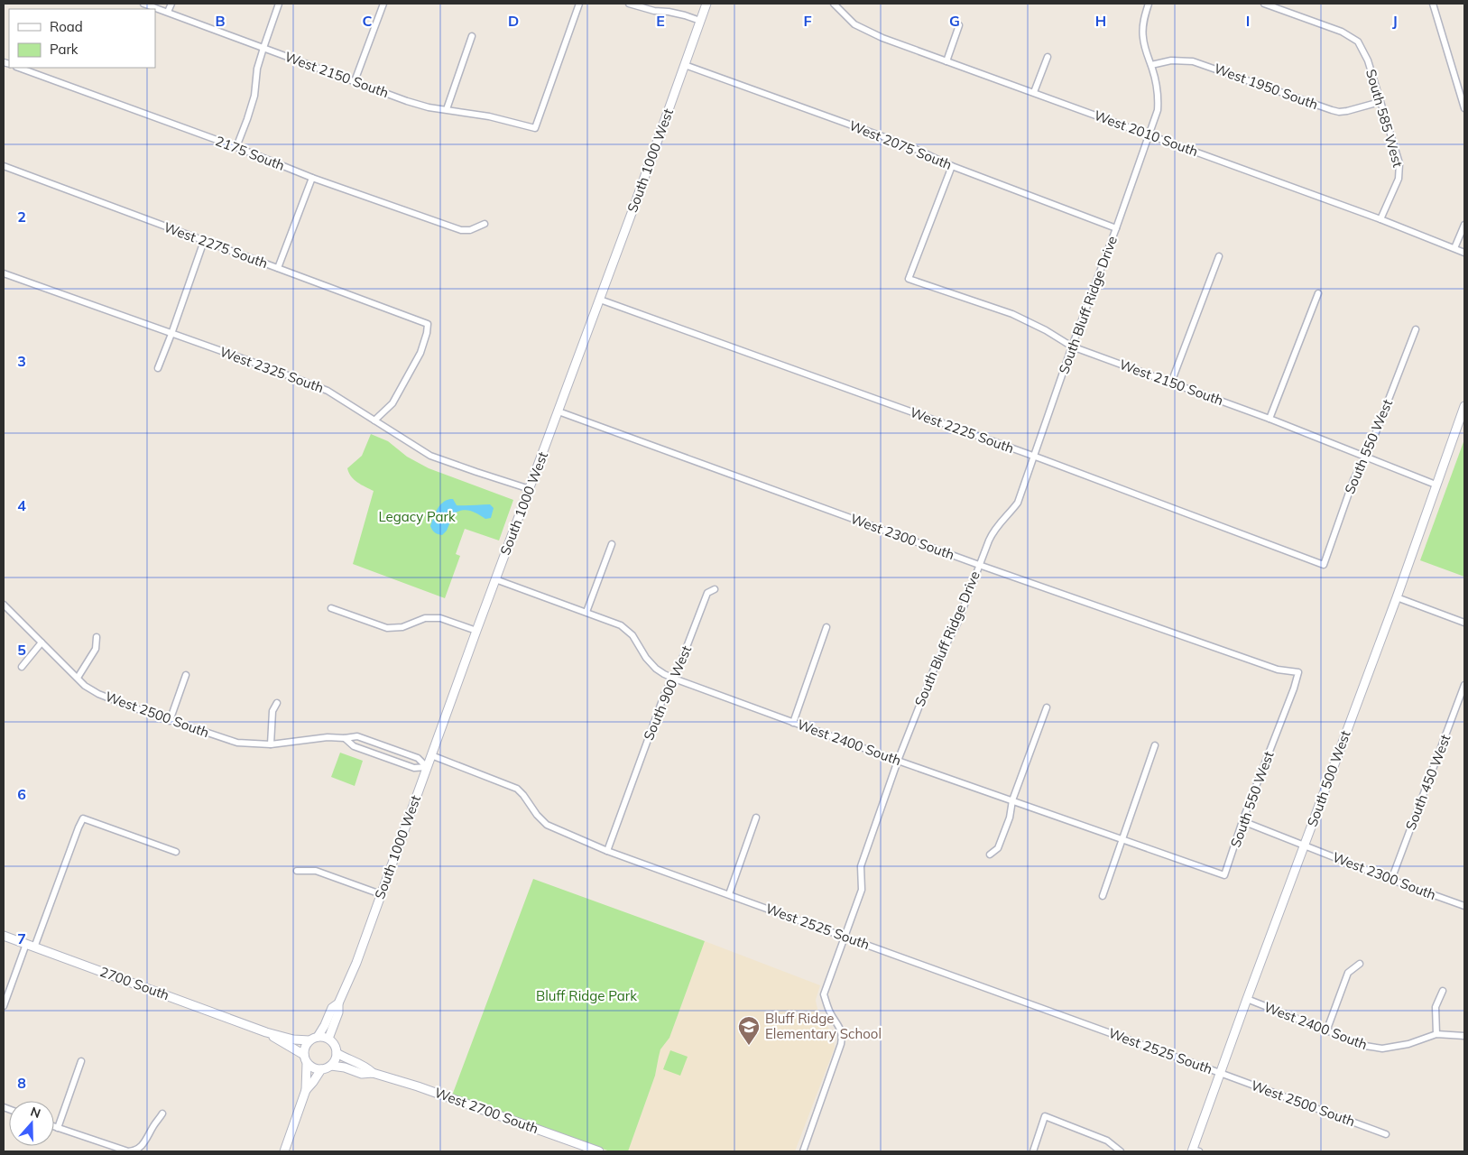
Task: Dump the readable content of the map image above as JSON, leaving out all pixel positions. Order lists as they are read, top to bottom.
{
  "streets": {
    "main road": [
      "South 1000 West",
      "South 500 West",
      "2700 South",
      "West 2700 South"
    ],
    "street": [
      "West 2150 South",
      "West 1950 South",
      "South 585 West",
      "West 2010 South",
      "West 2075 South",
      "2175 South",
      "West 2275 South",
      "South Bluff Ridge Drive",
      "West 2325 South",
      "West 2225 South",
      "South 550 West",
      "West 2300 South",
      "South 900 West",
      "West 2500 South",
      "West 2400 South",
      "South 450 West",
      "West 2525 South"
    ]
  },
  "crossings": [
    ["West 2150 South", "West 2075 South"],
    ["West 2150 South", "South Bluff Ridge Drive"],
    ["West 2150 South", "South 550 West"],
    ["West 2150 South", "South 500 West"],
    ["West 1950 South", "South 585 West"],
    ["West 1950 South", "South Bluff Ridge Drive"],
    ["South 585 West", "West 2010 South"],
    ["West 2010 South", "South Bluff Ridge Drive"],
    ["West 2075 South", "South 1000 West"],
    ["West 2075 South", "South Bluff Ridge Drive"],
    ["South 1000 West", "West 2325 South"],
    ["South 1000 West", "West 2225 South"],
    ["South 1000 West", "West 2300 South"],
    ["South 1000 West", "West 2500 South"],
    ["South 1000 West", "West 2400 South"],
    ["South 1000 West", "West 2525 South"],
    ["South 1000 West", "West 2700 South"],
    ["West 2275 South", "West 2325 South"],
    ["South Bluff Ridge Drive", "West 2225 South"],
    ["South Bluff Ridge Drive", "West 2300 South"],
    ["South Bluff Ridge Drive", "West 2400 South"],
    ["South Bluff Ridge Drive", "West 2525 South"],
    ["West 2225 South", "South 550 West"],
    ["South 550 West", "West 2300 South"],
    ["South 550 West", "West 2400 South"],
    ["West 2300 South", "South 500 West"],
    ["West 2300 South", "South 450 West"],
    ["South 900 West", "West 2400 South"],
    ["South 900 West", "West 2525 South"],
    ["West 2500 South", "South 500 West"],
    ["West 2500 South", "West 2525 South"],
    ["West 2400 South", "South 500 West"],
    ["South 500 West", "West 2525 South"]
  ],
  "parks": ["Legacy Park", "Bluff Ridge Park"],
  "places": {
    "school or university": ["Bluff Ridge Elementary School"]
  },
  "legend": ["Road", "Park"],
  "north": "top",
  "grid": {
    "columns": [
      "B",
      "C",
      "D",
      "E",
      "F",
      "G",
      "H",
      "I",
      "J"
    ],
    "rows": [
      "2",
      "3",
      "4",
      "5",
      "6",
      "7",
      "8"
    ]
  }
}
